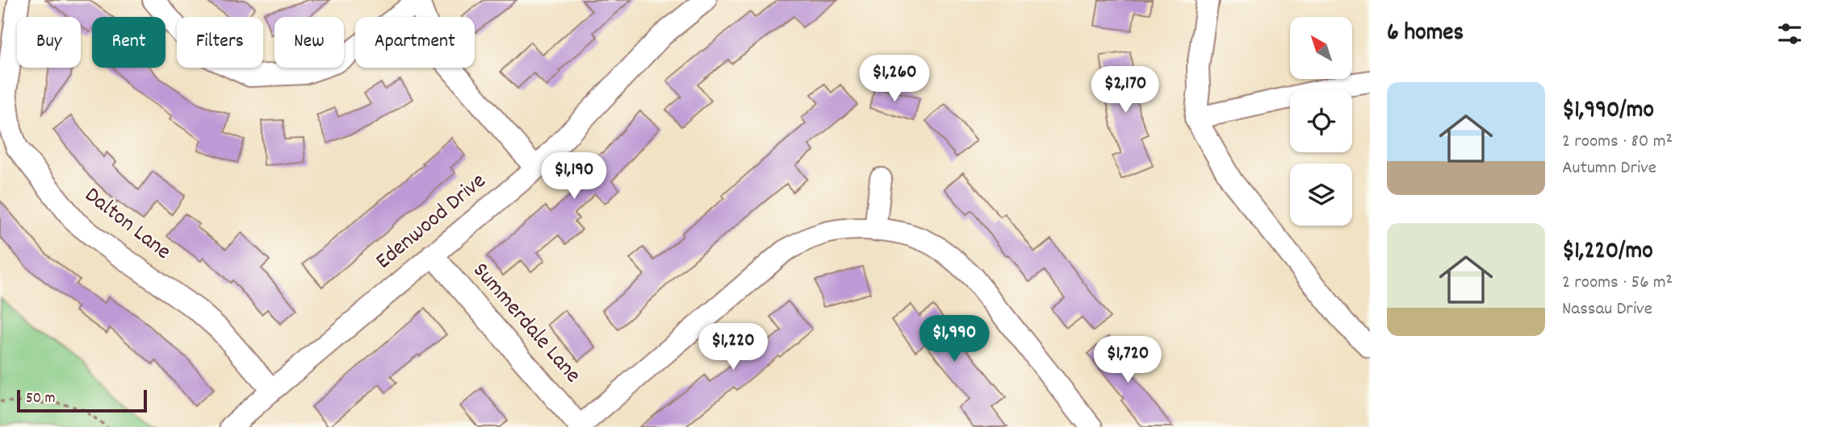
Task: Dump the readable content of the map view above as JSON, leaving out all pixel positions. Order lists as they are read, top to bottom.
{
  "streets": {
    "street": ["Edenwood Drive", "Dalton Lane", "Summerdale Lane"]
  },
  "crossings": [
    ["Edenwood Drive", "Dalton Lane"],
    ["Edenwood Drive", "Summerdale Lane"]
  ],
  "scale_bar": "50 m",
  "north": "top left",
  "page": {
    "heading": "6 homes",
    "chip": [
      "Buy",
      "Rent",
      "Filters",
      "New",
      "Apartment"
    ],
    "price": [
      "$1,260",
      "$2,170",
      "$1,190",
      "$1,990",
      "$1,220",
      "$1,720"
    ],
    "list": [
      {
        "name": "$1,990/mo",
        "note": "2 rooms · 80 m² · Autumn Drive"
      },
      {
        "name": "$1,220/mo",
        "note": "2 rooms · 56 m² · Nassau Drive"
      }
    ],
    "scale": "50 m"
  }
}
